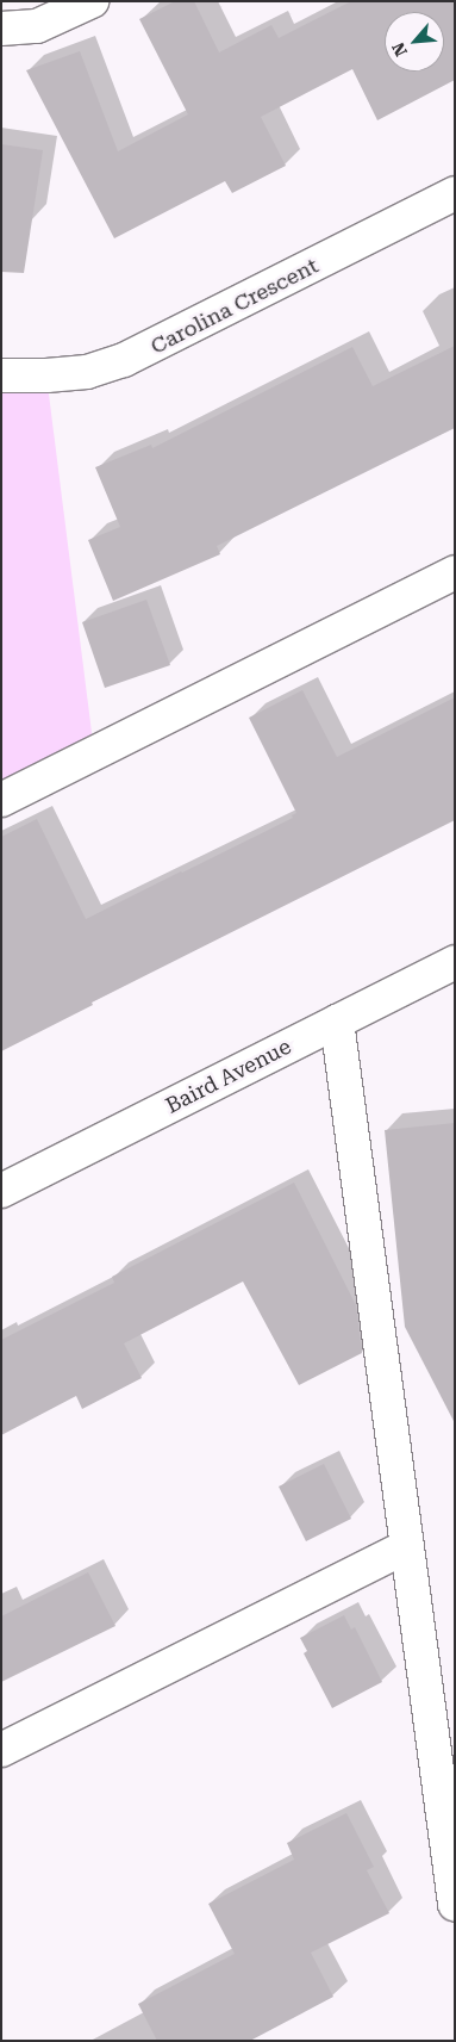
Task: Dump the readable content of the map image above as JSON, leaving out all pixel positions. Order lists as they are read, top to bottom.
{
  "streets": {
    "street": ["Carolina Crescent", "Baird Avenue"]
  },
  "north": "bottom left"
}
